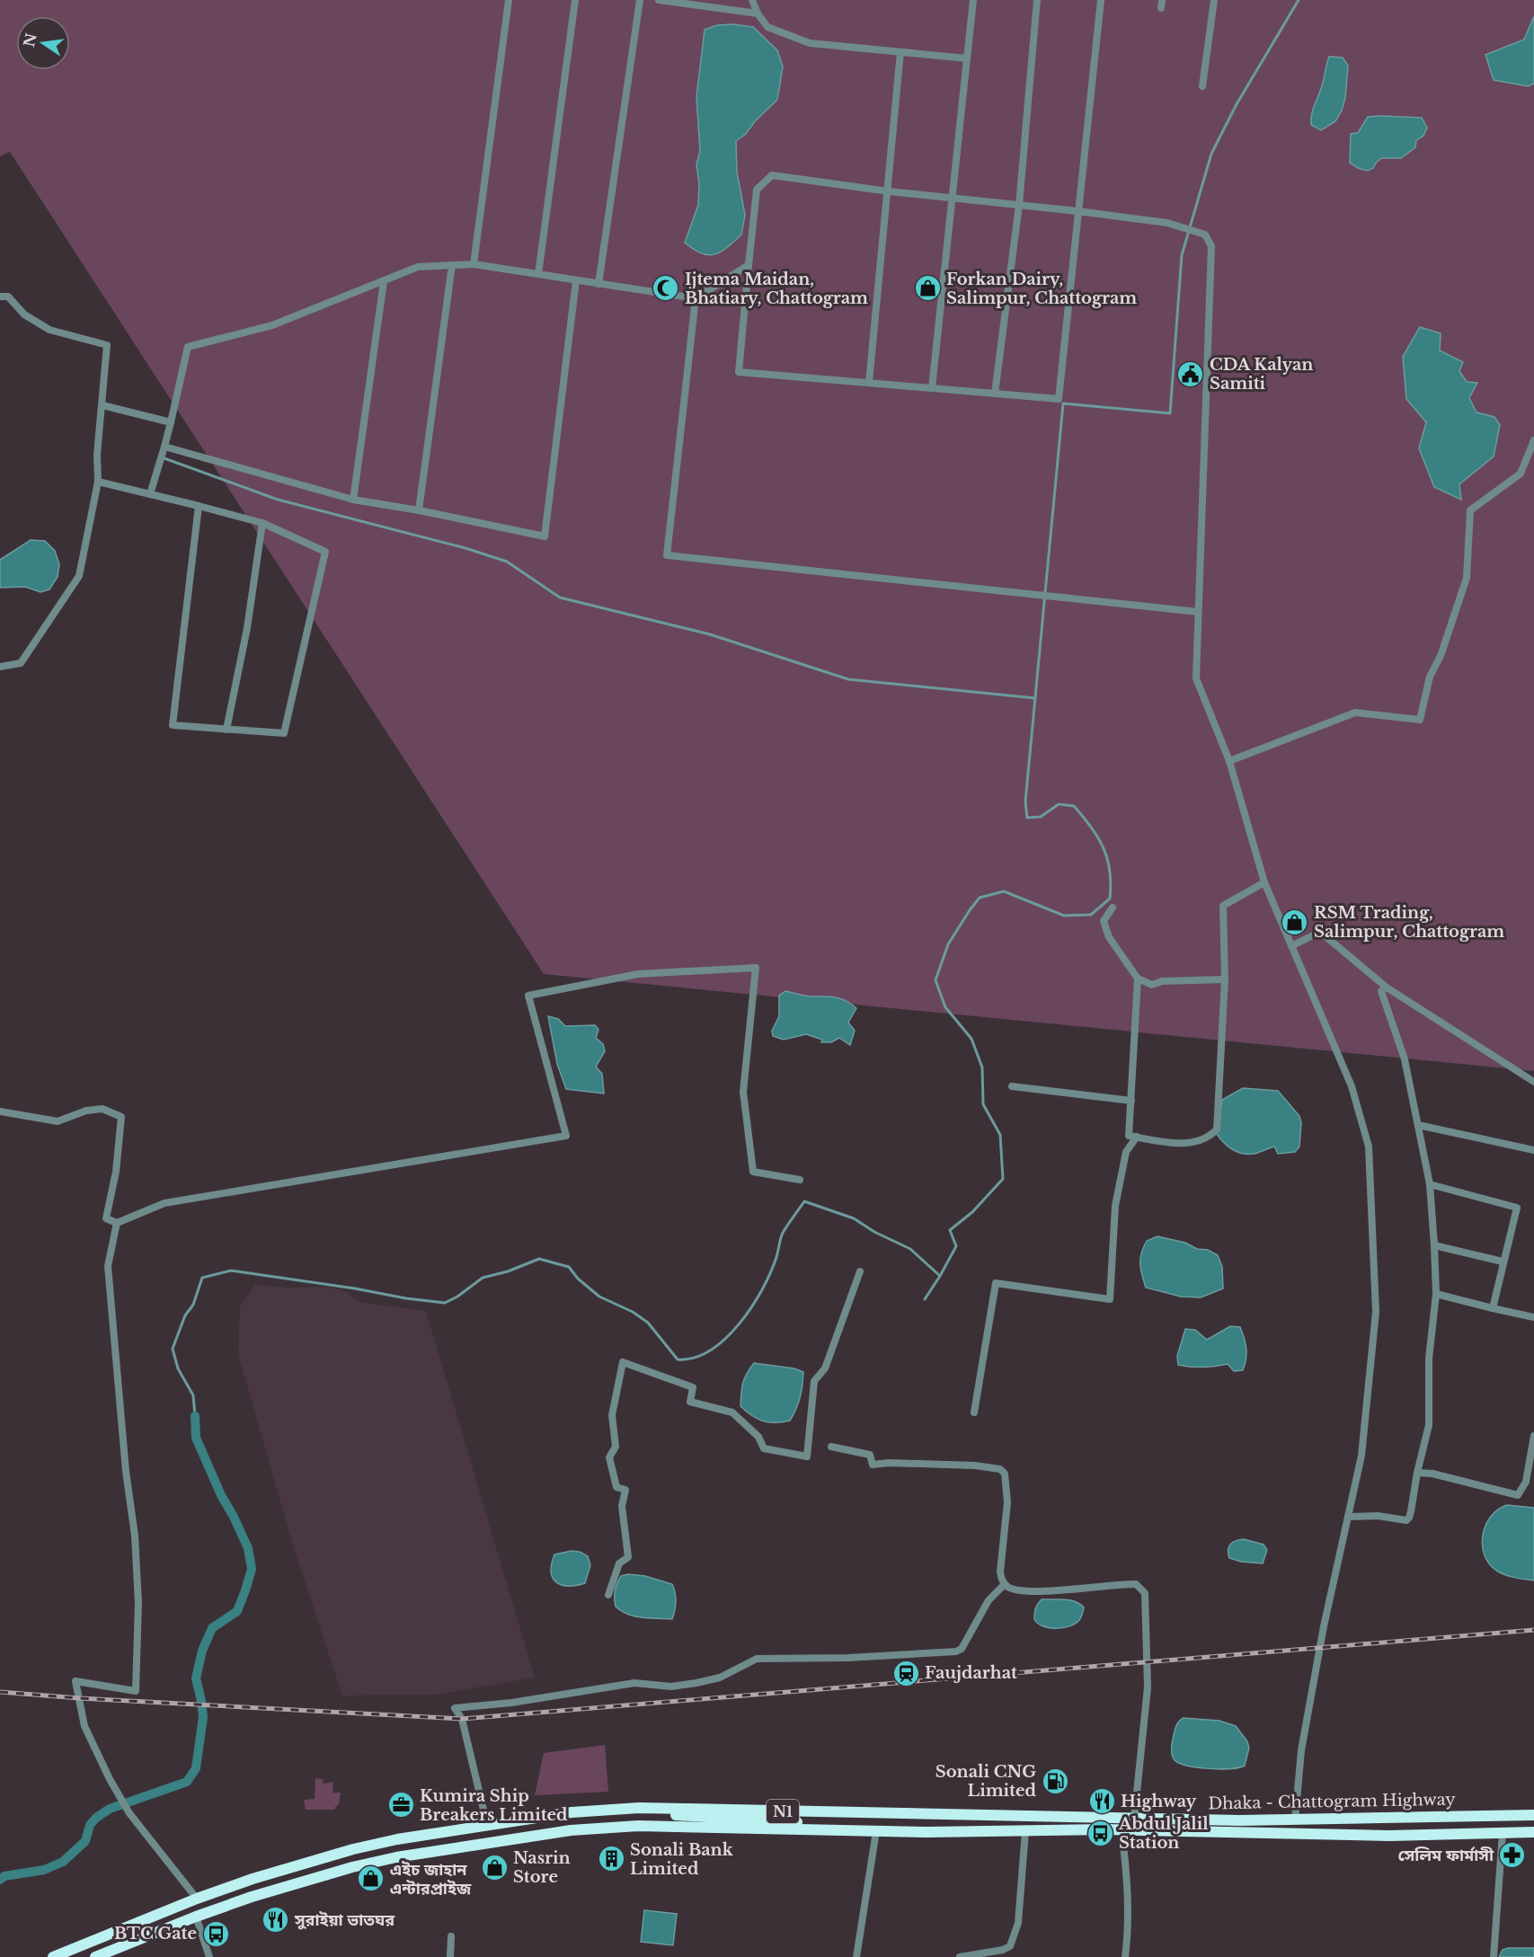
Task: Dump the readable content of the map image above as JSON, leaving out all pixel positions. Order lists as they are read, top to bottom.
{
  "streets": {
    "highway": ["Dhaka - Chattogram Highway", "N1"]
  },
  "places": {
    "mosque": ["Ijtema Maidan, Bhatiary, Chattogram"],
    "shop": [
      "Forkan Dairy, Salimpur, Chattogram",
      "RSM Trading, Salimpur, Chattogram",
      "Nasrin Store",
      "এইচ জাহান এন্টারপ্রাইজ"
    ],
    "public building": ["CDA Kalyan Samiti"],
    "station": ["Faujdarhat"],
    "fuel station": ["Sonali CNG Limited"],
    "restaurant": ["Highway", "সুরাইয়া ভাতঘর"],
    "office": ["Kumira Ship Breakers Limited"],
    "bus stop": ["Abdul Jalil Station", "BTC Gate"],
    "pharmacy": ["সেলিম ফার্মাসী"],
    "building": ["Sonali Bank Limited"]
  },
  "north": "left"
}
